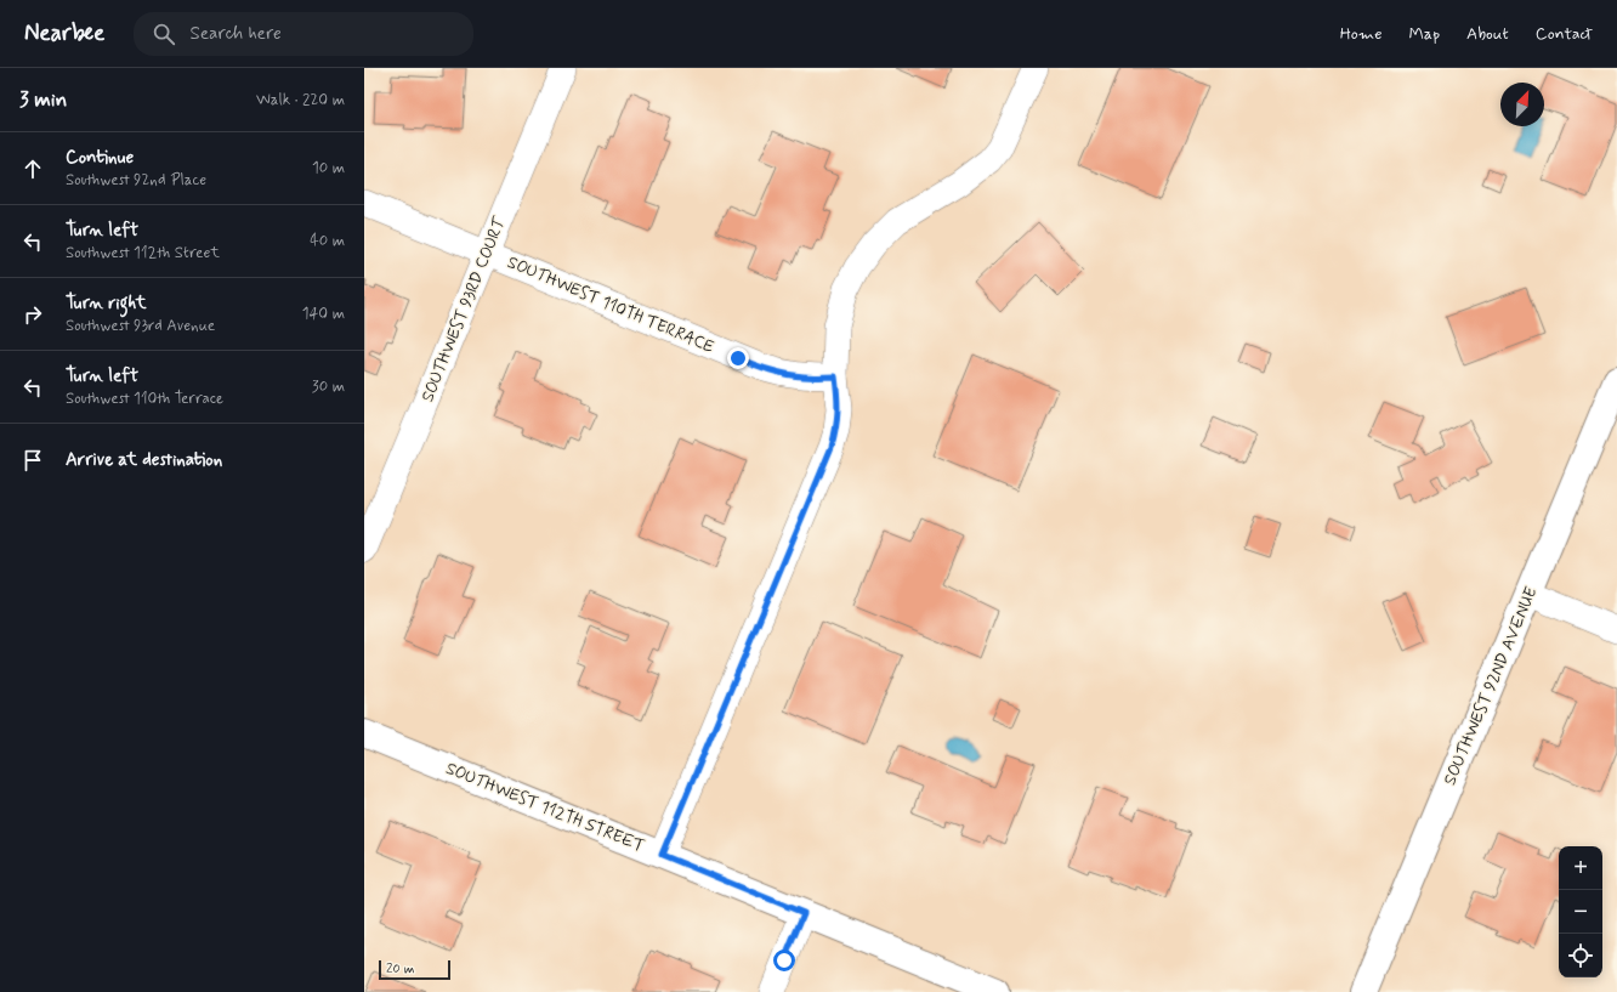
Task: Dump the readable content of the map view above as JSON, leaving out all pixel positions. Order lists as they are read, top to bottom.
{
  "streets": {
    "main road": ["SOUTHWEST 92ND AVENUE", "SOUTHWEST 112TH STREET"],
    "street": ["SOUTHWEST 110TH TERRACE", "SOUTHWEST 93RD COURT"]
  },
  "crossings": [
    ["SOUTHWEST 110TH TERRACE", "SOUTHWEST 93RD COURT"]
  ],
  "scale_bar": "20 m",
  "north": "top right",
  "page": {
    "header": "Nearbee",
    "search": "Search here",
    "nav": [
      "Home",
      "Map",
      "About",
      "Contact"
    ],
    "heading": ["3 min", "Walk · 220 m"],
    "list": [
      ["Continue", "Southwest 92nd Place", "10 m"],
      ["Turn left", "Southwest 112th Street", "40 m"],
      ["Turn right", "Southwest 93rd Avenue", "140 m"],
      ["Turn left", "Southwest 110th Terrace", "30 m"],
      "Arrive at destination"
    ],
    "map_buttons": ["+", "−"],
    "scale": "20 m"
  }
}
